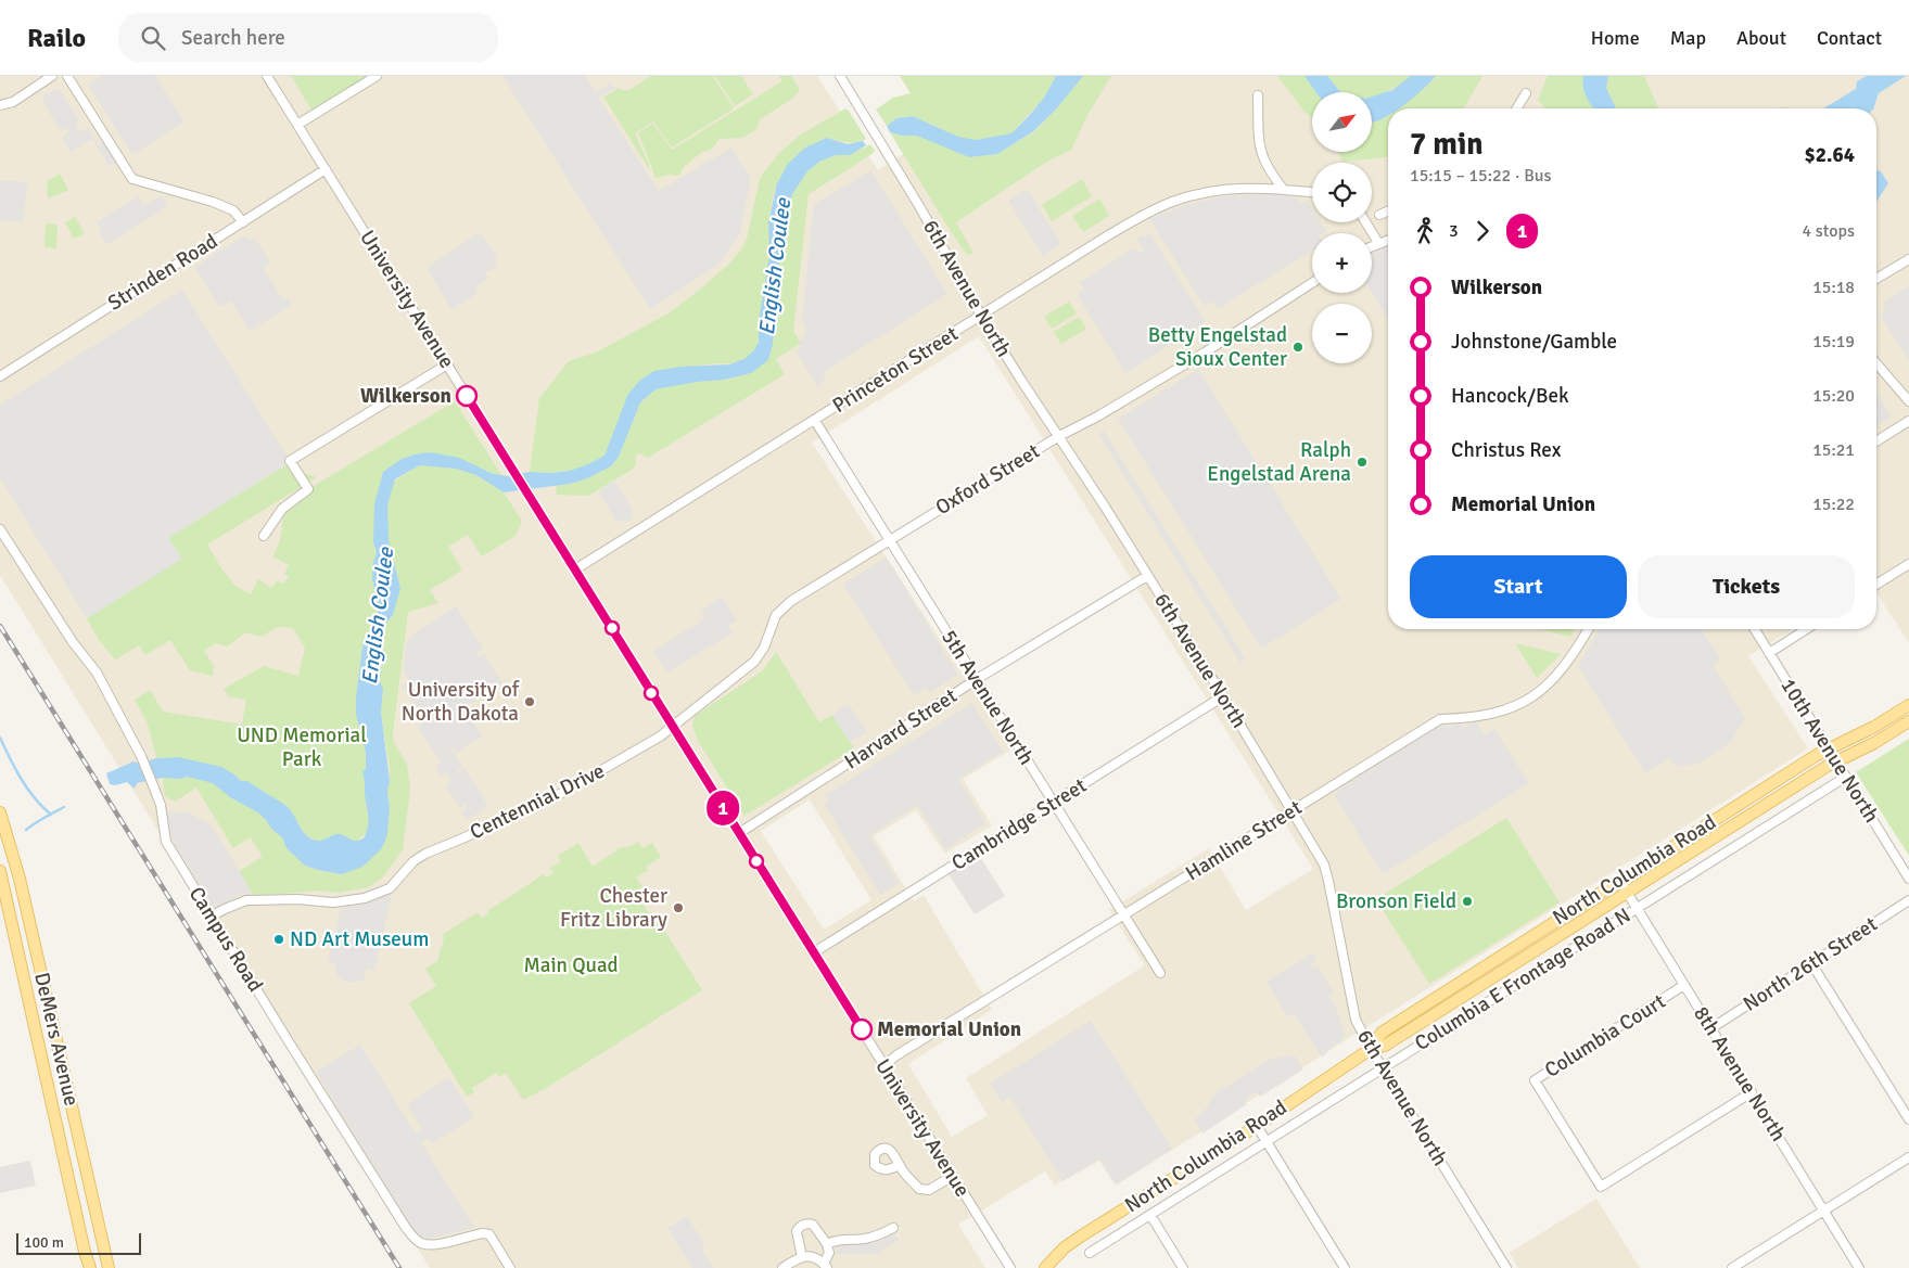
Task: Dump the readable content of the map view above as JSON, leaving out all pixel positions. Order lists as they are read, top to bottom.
{
  "streets": {
    "main road": ["North Columbia Road", "DeMers Avenue"],
    "street": [
      "Strinden Road",
      "6th Avenue North",
      "University Avenue",
      "Princeton Street",
      "Oxford Street",
      "5th Avenue North",
      "Harvard Street",
      "10th Avenue North",
      "Centennial Drive",
      "Cambridge Street",
      "Hamline Street",
      "Campus Road",
      "North 26th Street",
      "Columbia E Frontage Road N",
      "Columbia Court",
      "8th Avenue North"
    ]
  },
  "crossings": [
    ["Strinden Road", "University Avenue"],
    ["6th Avenue North", "Princeton Street"],
    ["6th Avenue North", "Oxford Street"],
    ["6th Avenue North", "Harvard Street"],
    ["6th Avenue North", "Cambridge Street"],
    ["6th Avenue North", "Hamline Street"],
    ["6th Avenue North", "North Columbia Road"],
    ["6th Avenue North", "Columbia E Frontage Road N"],
    ["University Avenue", "Princeton Street"],
    ["University Avenue", "Harvard Street"],
    ["University Avenue", "Centennial Drive"],
    ["University Avenue", "Cambridge Street"],
    ["University Avenue", "Hamline Street"],
    ["Princeton Street", "5th Avenue North"],
    ["Oxford Street", "5th Avenue North"],
    ["Oxford Street", "Centennial Drive"],
    ["5th Avenue North", "Harvard Street"],
    ["5th Avenue North", "Cambridge Street"],
    ["5th Avenue North", "Hamline Street"],
    ["10th Avenue North", "North Columbia Road"],
    ["10th Avenue North", "Columbia E Frontage Road N"],
    ["Centennial Drive", "Campus Road"],
    ["North Columbia Road", "8th Avenue North"],
    ["North 26th Street", "8th Avenue North"],
    ["Columbia E Frontage Road N", "8th Avenue North"],
    ["Columbia Court", "8th Avenue North"]
  ],
  "water": ["English Coulee"],
  "parks": ["UND Memorial Park", "Main Quad"],
  "places": [
    "Betty Engelstad Sioux Center",
    "Wilkerson",
    "Ralph Engelstad Arena",
    "University of North Dakota",
    "Bronson Field",
    "Chester Fritz Library",
    "ND Art Museum",
    "Memorial Union"
  ],
  "lines": ["bus line 1"],
  "scale_bar": "100 m",
  "north": "top right",
  "page": {
    "header": "Railo",
    "search": "Search here",
    "nav": [
      "Home",
      "Map",
      "About",
      "Contact"
    ],
    "on_map": "1",
    "map_buttons": ["+", "−"],
    "heading": ["7 min", "15:15 – 15:22 · Bus", "$2.64"],
    "legs": ["3", "1", "4 stops"],
    "list": [
      {
        "name": "Wilkerson",
        "value": "15:18"
      },
      {
        "name": "Johnstone/Gamble",
        "value": "15:19"
      },
      {
        "name": "Hancock/Bek",
        "value": "15:20"
      },
      {
        "name": "Christus Rex",
        "value": "15:21"
      },
      {
        "name": "Memorial Union",
        "value": "15:22"
      }
    ],
    "buttons": ["Start", "Tickets"],
    "scale": "100 m"
  }
}
